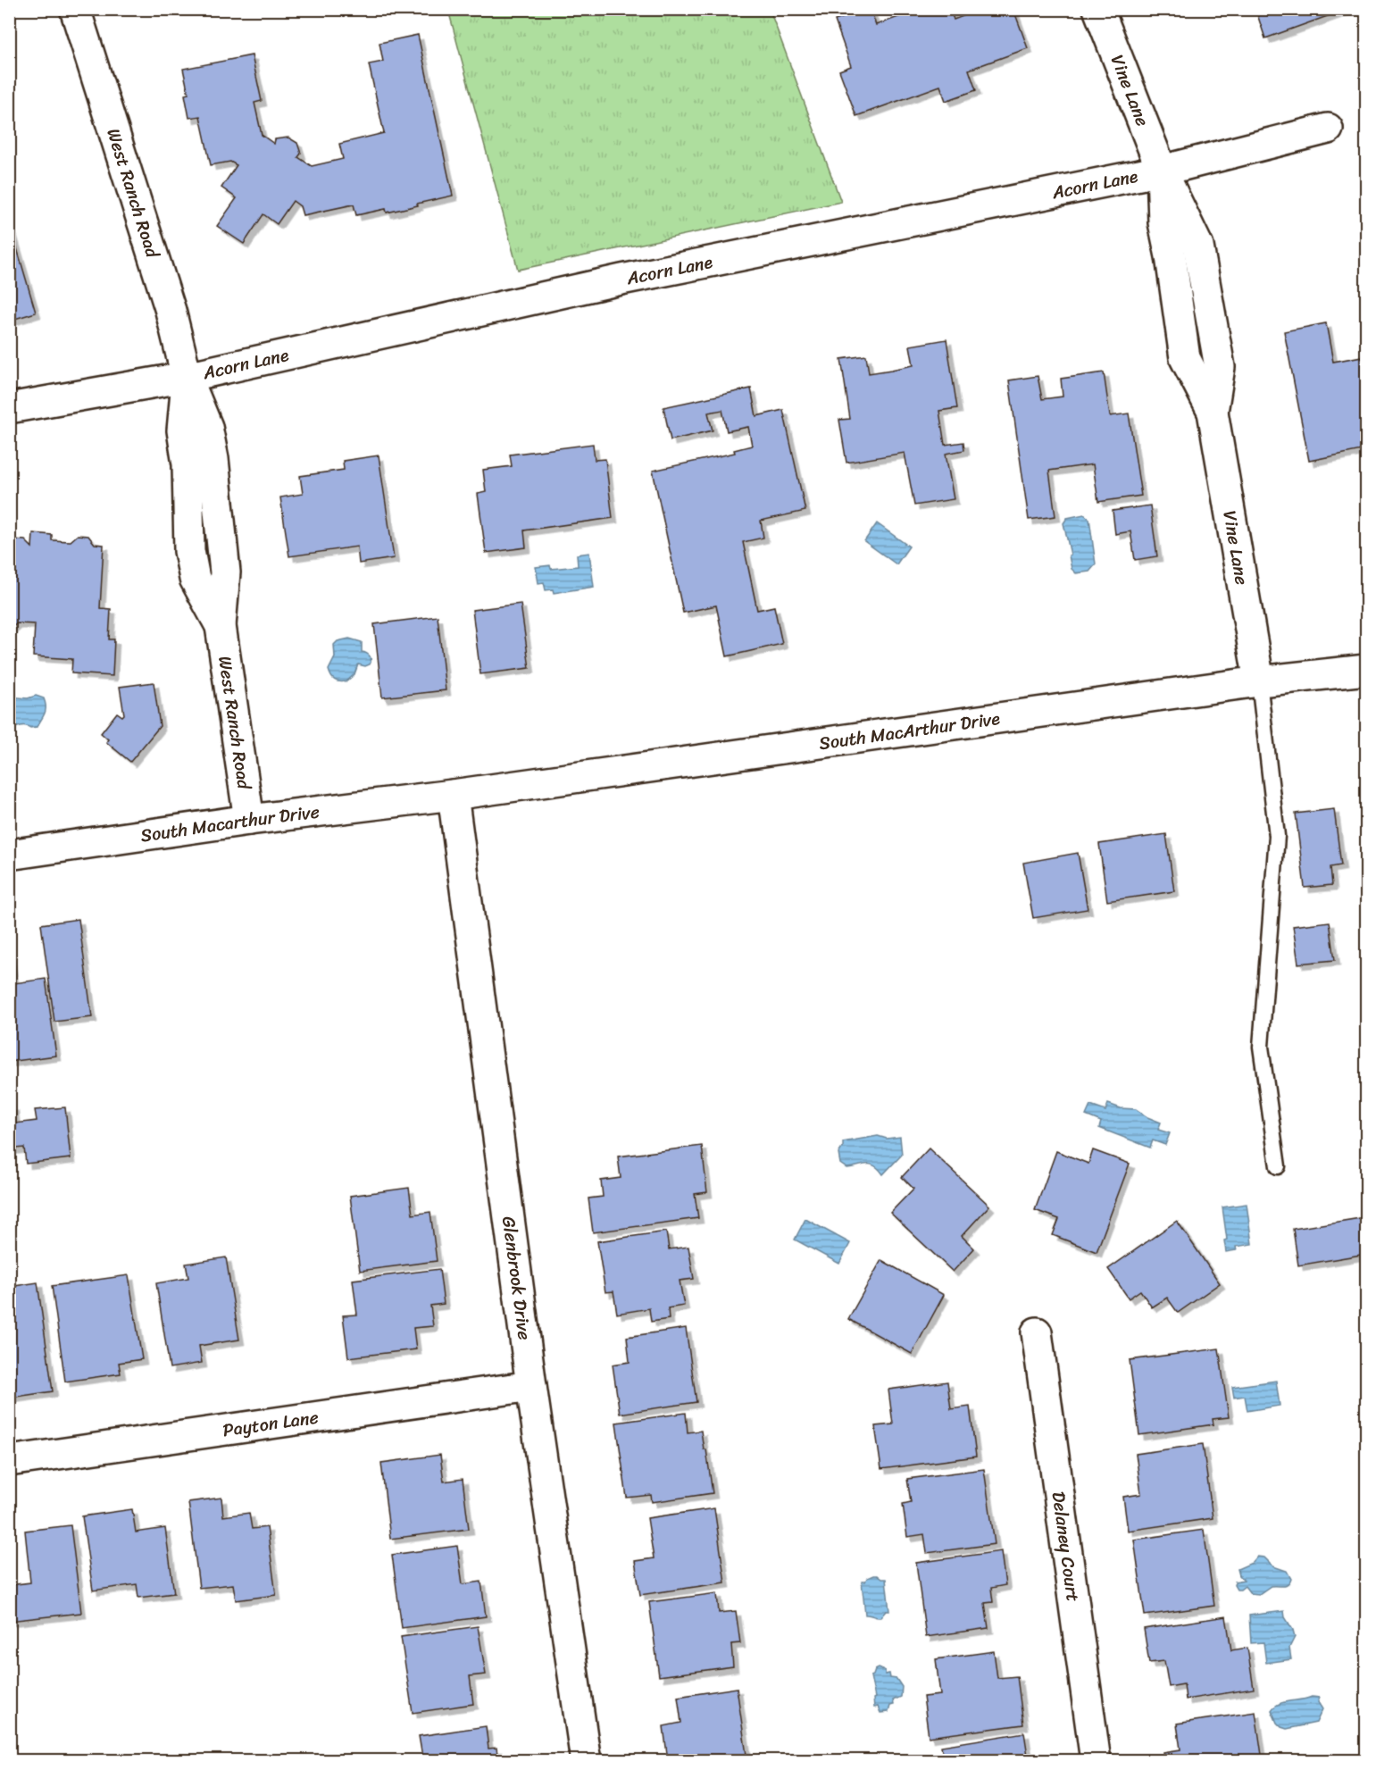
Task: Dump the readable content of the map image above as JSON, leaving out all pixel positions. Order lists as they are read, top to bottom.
{
  "streets": {
    "street": [
      "Vine Lane",
      "Acorn Lane",
      "West Ranch Road",
      "South MacArthur Drive",
      "South Macarthur Drive",
      "Glenbrook Drive",
      "Payton Lane",
      "Delaney Court"
    ]
  },
  "crossings": [
    ["Vine Lane", "Acorn Lane"],
    ["Vine Lane", "South MacArthur Drive"],
    ["Acorn Lane", "West Ranch Road"],
    ["West Ranch Road", "South Macarthur Drive"],
    ["South MacArthur Drive", "South Macarthur Drive"],
    ["South MacArthur Drive", "Glenbrook Drive"],
    ["South Macarthur Drive", "Glenbrook Drive"],
    ["Glenbrook Drive", "Payton Lane"]
  ]
}
